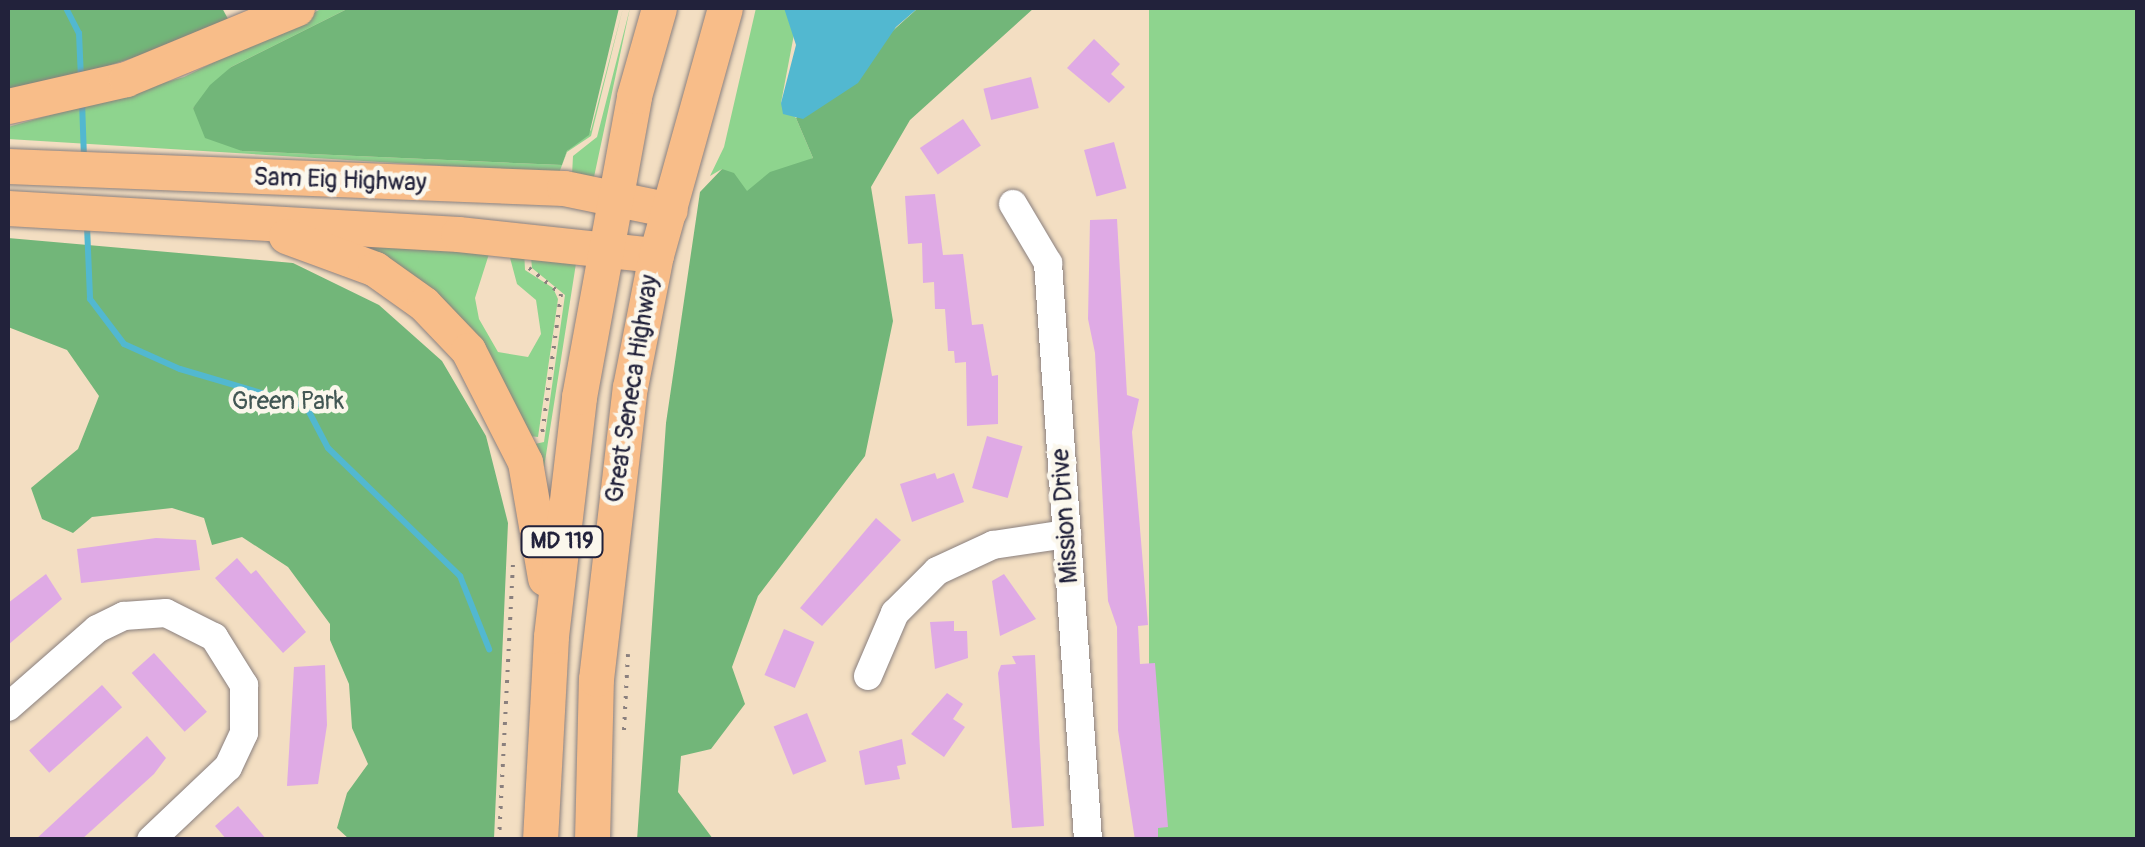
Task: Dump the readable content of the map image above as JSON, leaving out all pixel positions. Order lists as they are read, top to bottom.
{
  "streets": {
    "main road": ["Sam Eig Highway", "Great Seneca Highway", "MD 119"],
    "street": ["Mission Drive"]
  },
  "crossings": [
    ["Sam Eig Highway", "Great Seneca Highway"]
  ],
  "parks": ["Green Park"]
}
